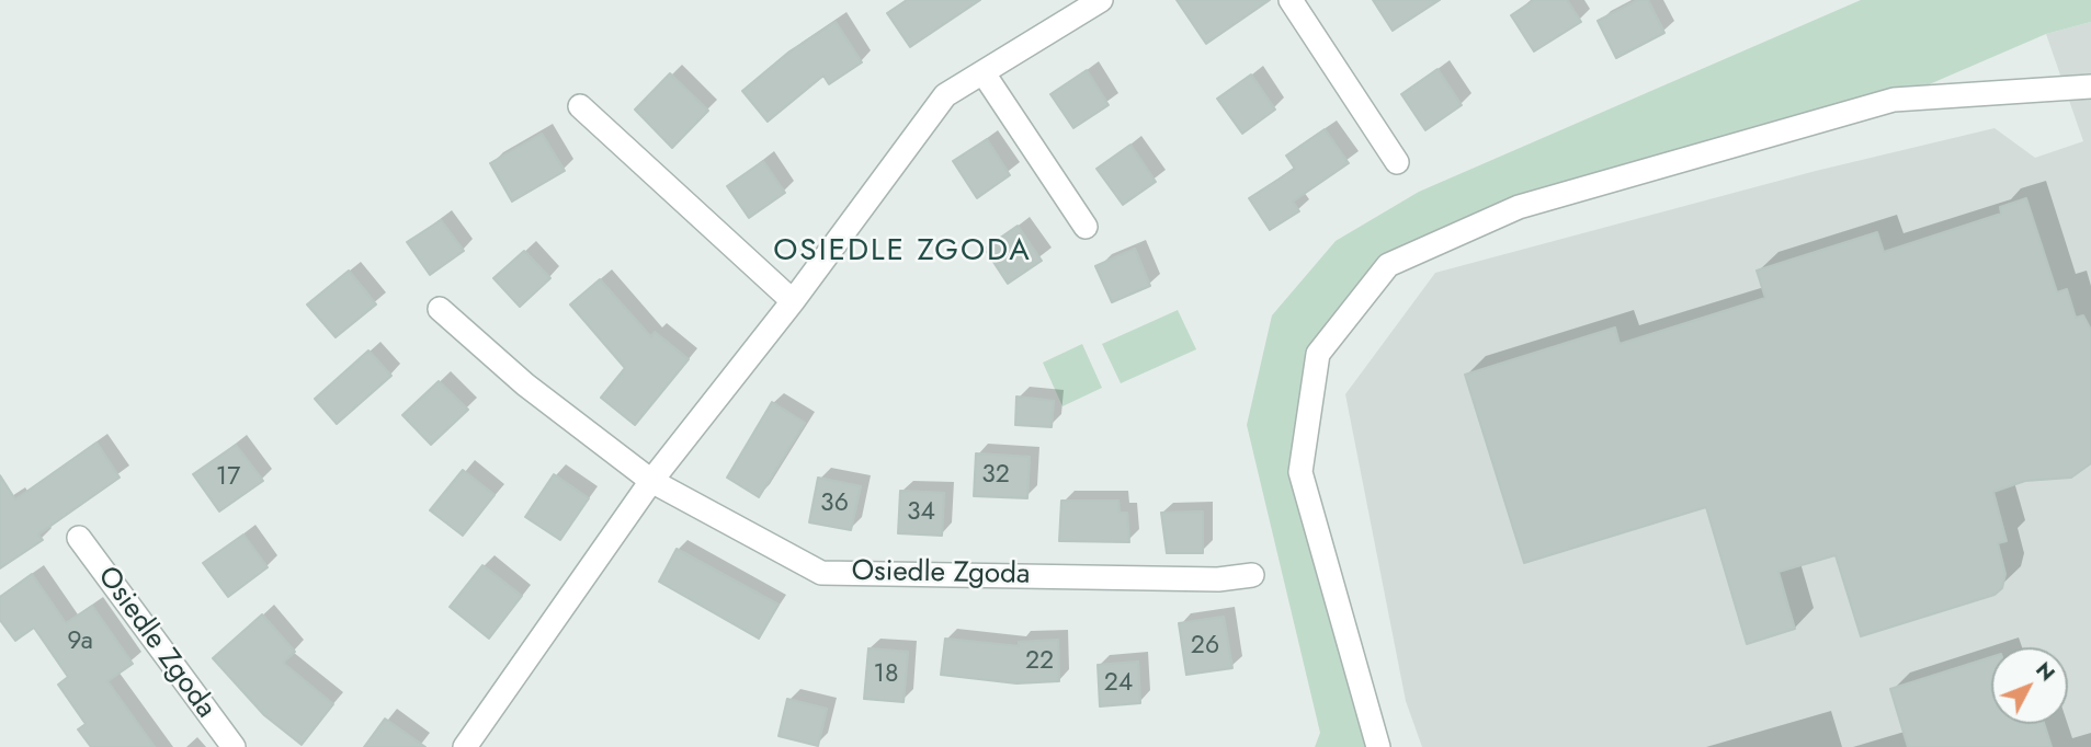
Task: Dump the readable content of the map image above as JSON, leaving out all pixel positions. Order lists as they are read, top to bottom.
{
  "streets": {
    "street": ["Osiedle Zgoda"]
  },
  "districts": ["OSIEDLE ZGODA"],
  "house_numbers": [
    "32",
    "17",
    "36",
    "34",
    "9a",
    "26",
    "22",
    "18",
    "24"
  ],
  "north": "top right"
}
